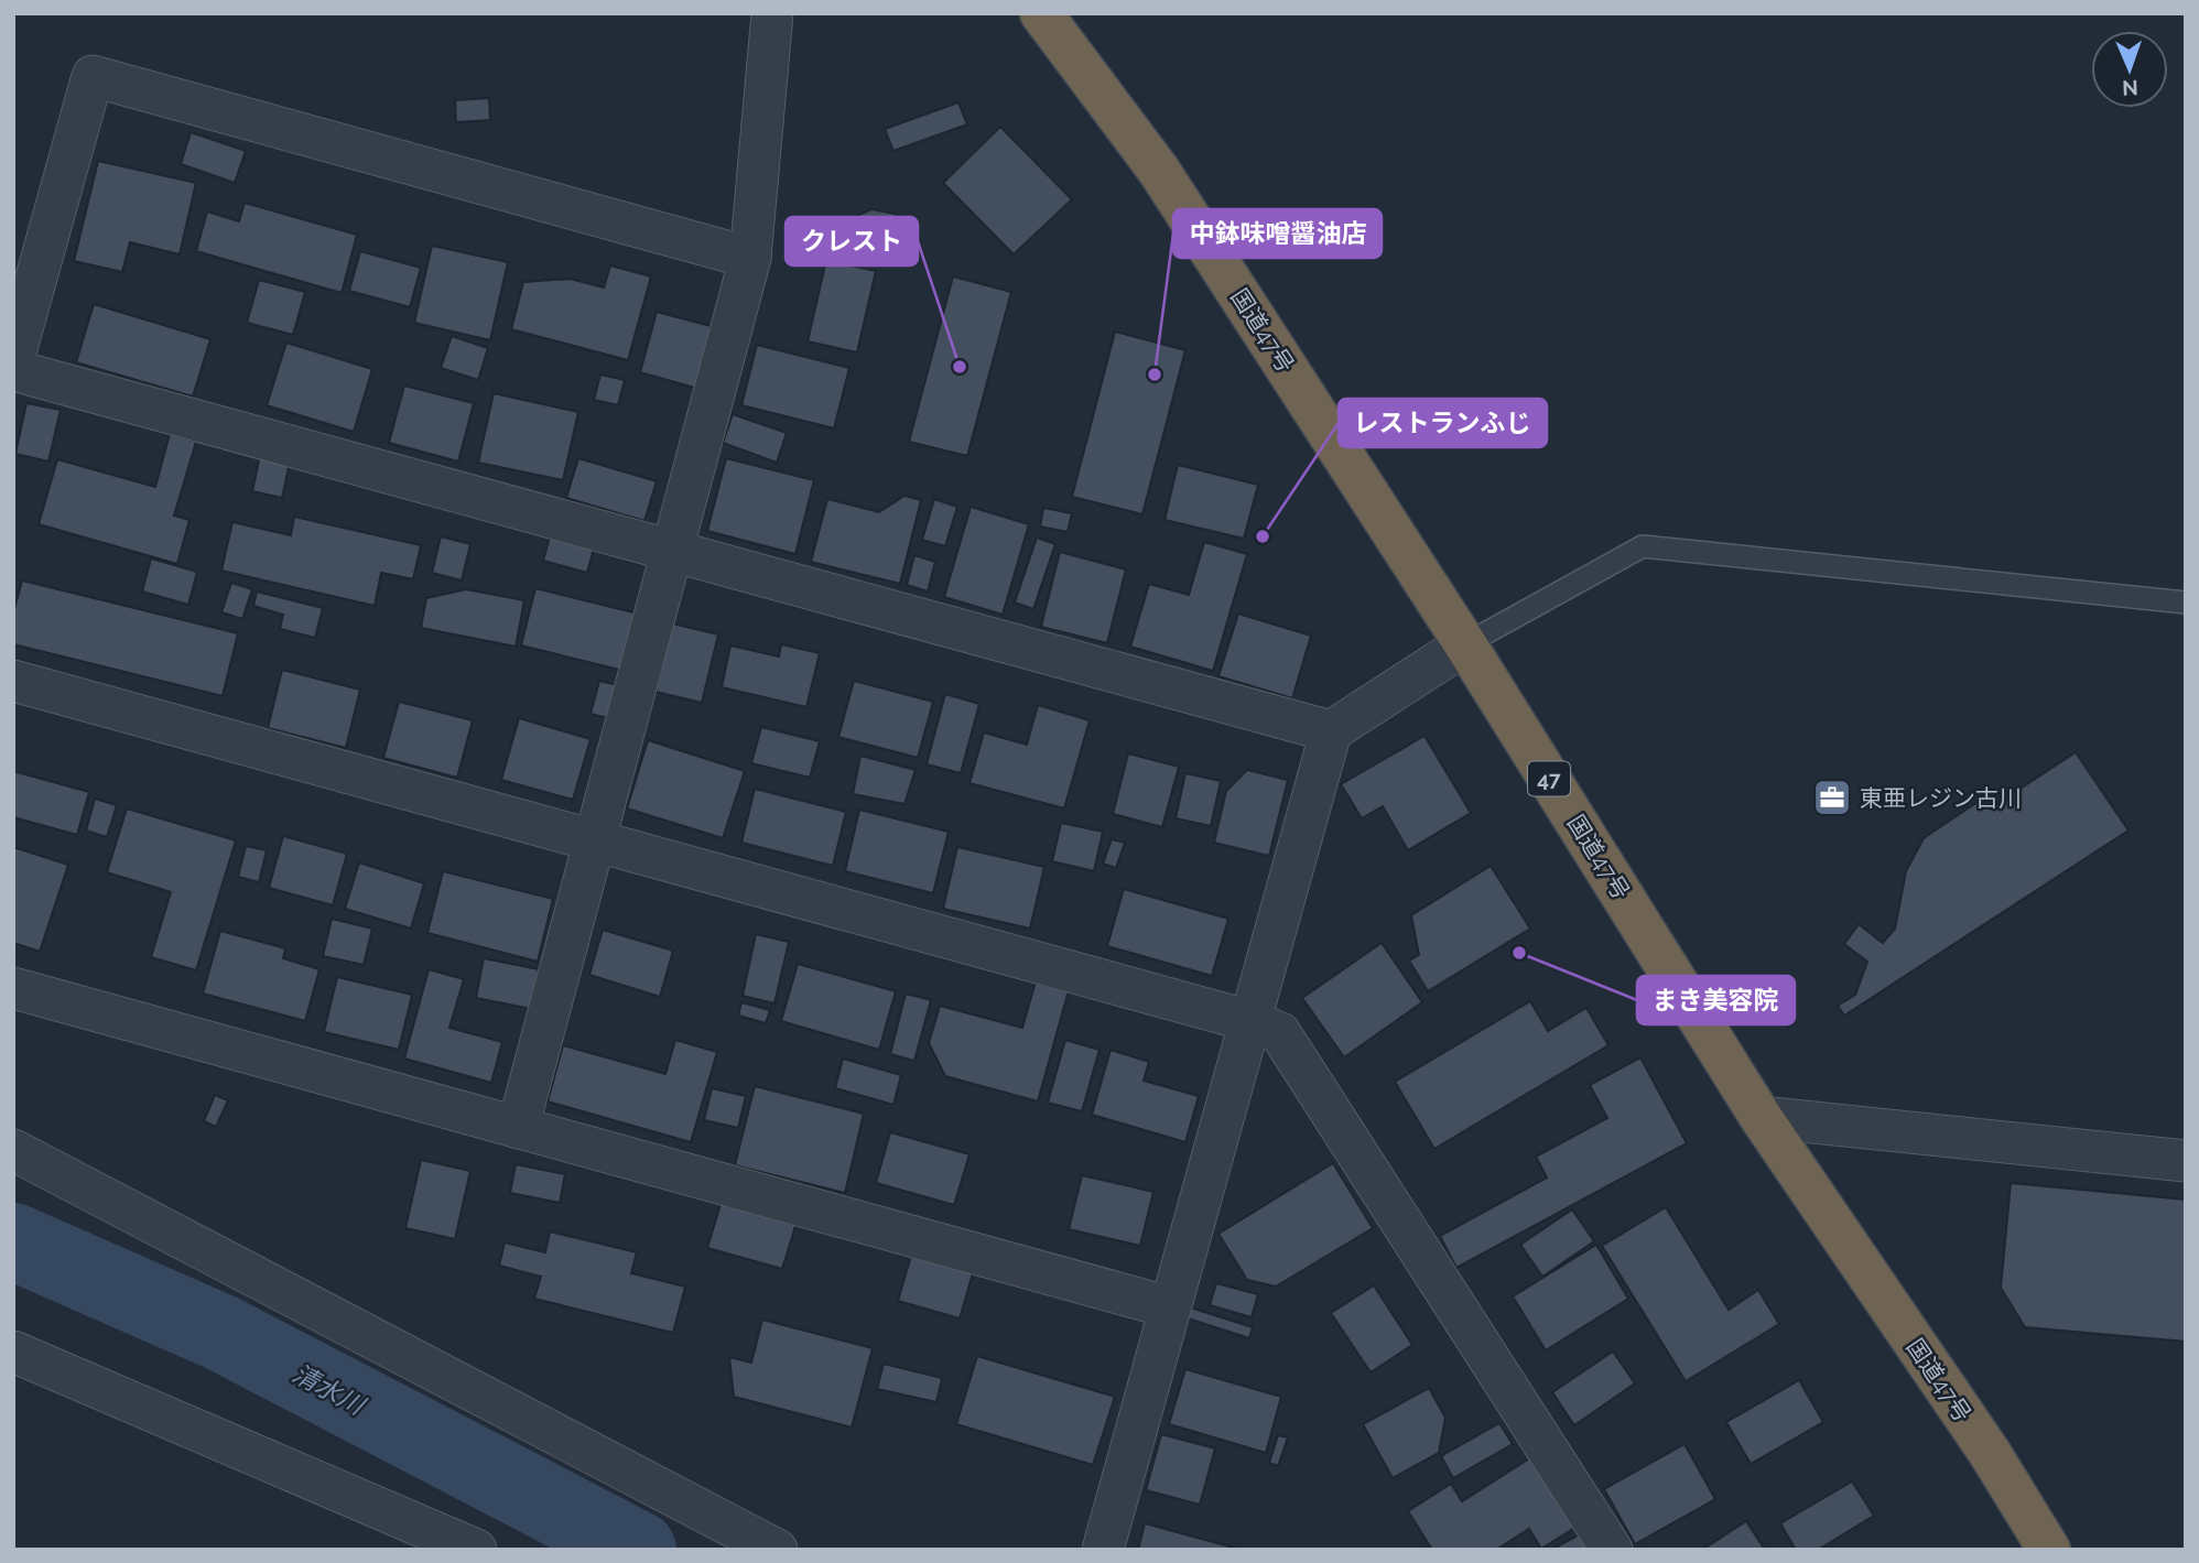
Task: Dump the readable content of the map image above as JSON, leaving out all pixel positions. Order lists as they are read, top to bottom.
{
  "streets": {
    "highway": ["国道47号", "47"]
  },
  "water": ["清水川"],
  "places": {
    "other": [
      "クレスト",
      "中鉢味噌醤油店",
      "レストランふじ",
      "まき美容院"
    ],
    "office": ["東亜レジン古川"]
  },
  "north": "bottom"
}
